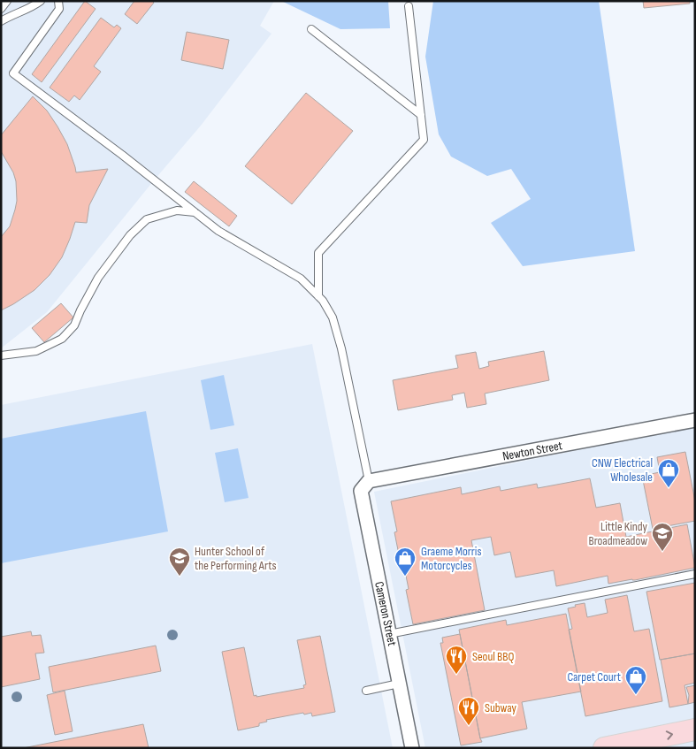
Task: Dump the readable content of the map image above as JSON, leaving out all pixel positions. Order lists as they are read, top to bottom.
{
  "streets": {
    "street": ["Newton Street", "Cameron Street"]
  },
  "crossings": [
    ["Newton Street", "Cameron Street"]
  ],
  "places": {
    "shop": ["CNW Electrical Wholesale", "Graeme Morris Motorcycles", "Carpet Court"],
    "school or university": ["Little Kindy Broadmeadow", "Hunter School of the Performing Arts"],
    "restaurant": ["Seoul BBQ", "Subway"]
  }
}
